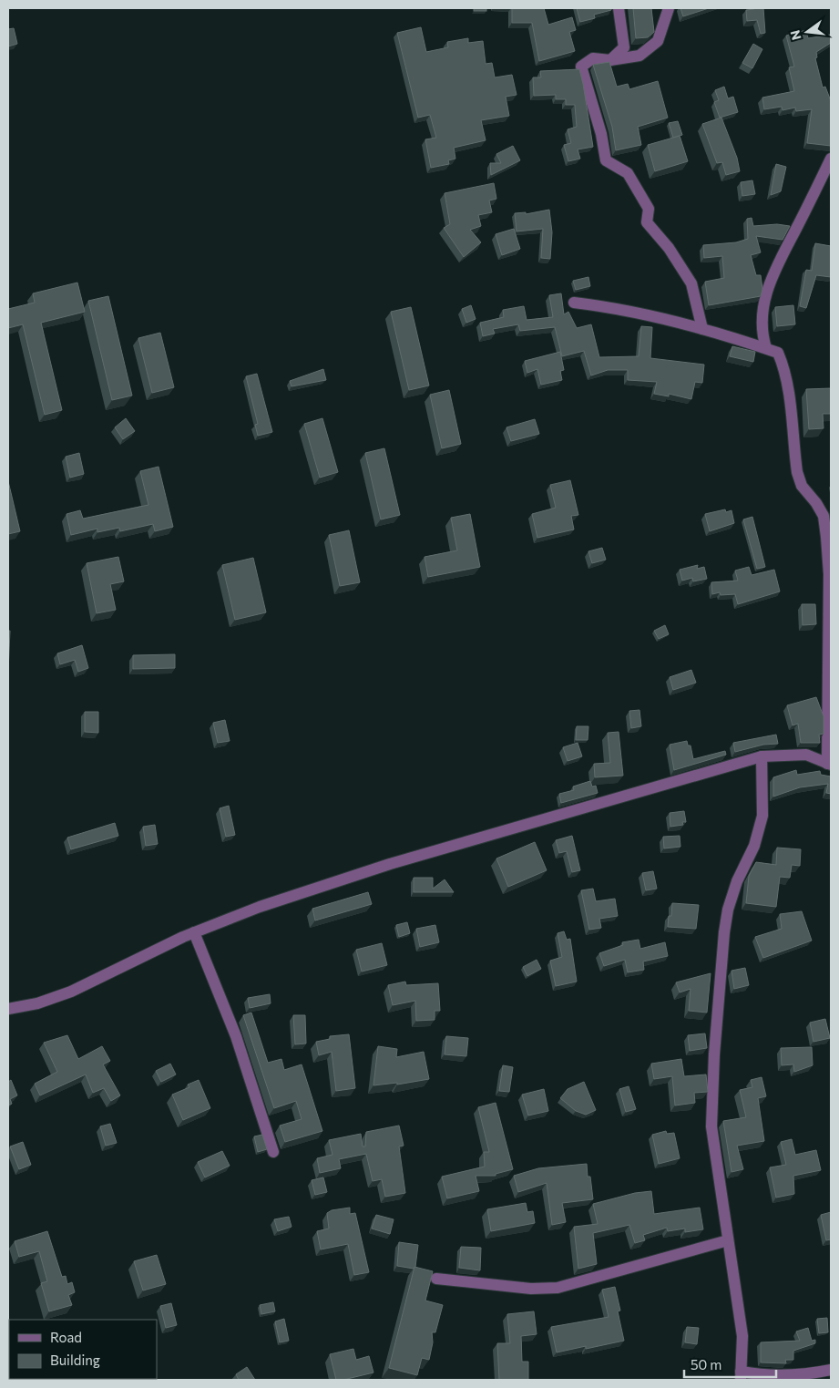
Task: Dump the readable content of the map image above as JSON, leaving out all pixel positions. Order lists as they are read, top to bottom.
{
  "legend": ["Road", "Building"],
  "scale_bar": "50 m",
  "north": "left"
}
